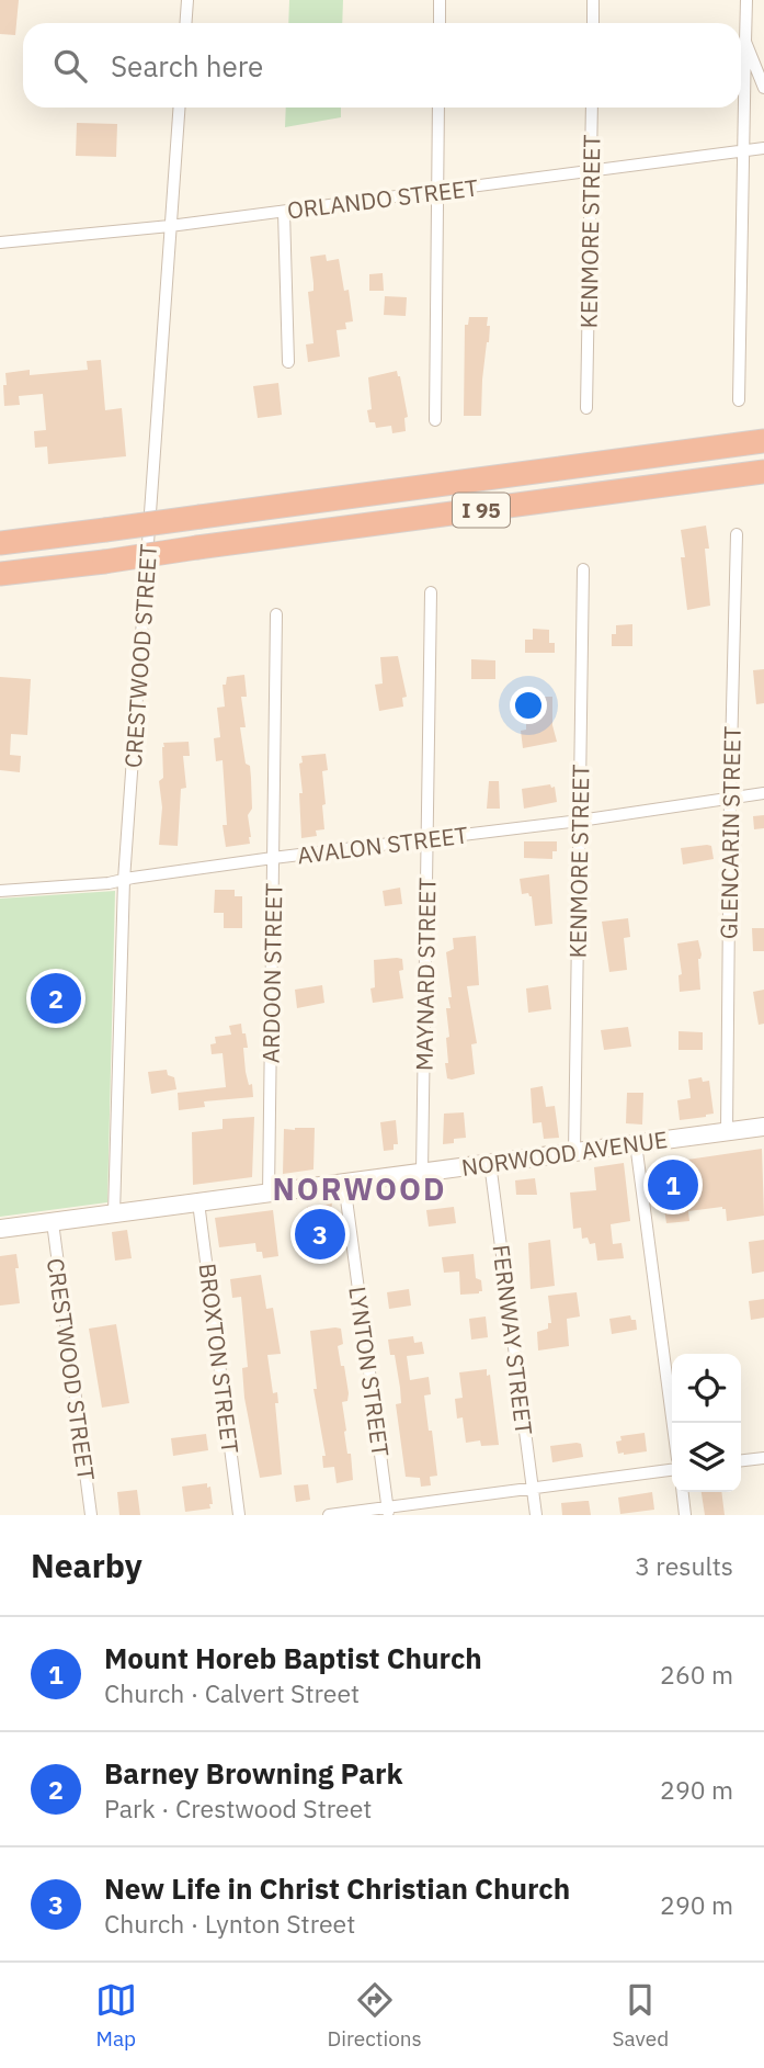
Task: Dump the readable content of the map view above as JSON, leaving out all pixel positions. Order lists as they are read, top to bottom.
{
  "streets": {
    "highway": ["I 95"],
    "main road": ["NORWOOD AVENUE"],
    "street": [
      "ORLANDO STREET",
      "KENMORE STREET",
      "CRESTWOOD STREET",
      "GLENCARIN STREET",
      "AVALON STREET",
      "ARDOON STREET",
      "MAYNARD STREET",
      "FERNWAY STREET",
      "BROXTON STREET",
      "LYNTON STREET"
    ]
  },
  "crossings": [
    ["ORLANDO STREET", "KENMORE STREET"],
    ["ORLANDO STREET", "CRESTWOOD STREET"],
    ["KENMORE STREET", "AVALON STREET"],
    ["KENMORE STREET", "NORWOOD AVENUE"],
    ["CRESTWOOD STREET", "AVALON STREET"],
    ["CRESTWOOD STREET", "NORWOOD AVENUE"],
    ["GLENCARIN STREET", "AVALON STREET"],
    ["GLENCARIN STREET", "NORWOOD AVENUE"],
    ["AVALON STREET", "ARDOON STREET"],
    ["AVALON STREET", "MAYNARD STREET"],
    ["ARDOON STREET", "NORWOOD AVENUE"],
    ["MAYNARD STREET", "NORWOOD AVENUE"],
    ["NORWOOD AVENUE", "FERNWAY STREET"],
    ["NORWOOD AVENUE", "BROXTON STREET"],
    ["NORWOOD AVENUE", "LYNTON STREET"]
  ],
  "districts": ["NORWOOD"],
  "page": {
    "search": "Search here",
    "pins": ["2", "1", "3"],
    "heading": ["Nearby", "3 results"],
    "list": [
      {
        "mark": "1",
        "name": "Mount Horeb Baptist Church",
        "note": "Church · Calvert Street",
        "value": "260 m"
      },
      {
        "mark": "2",
        "name": "Barney Browning Park",
        "note": "Park · Crestwood Street",
        "value": "290 m"
      },
      {
        "mark": "3",
        "name": "New Life in Christ Christian Church",
        "note": "Church · Lynton Street",
        "value": "290 m"
      }
    ],
    "nav": ["Map", "Directions", "Saved"]
  }
}
